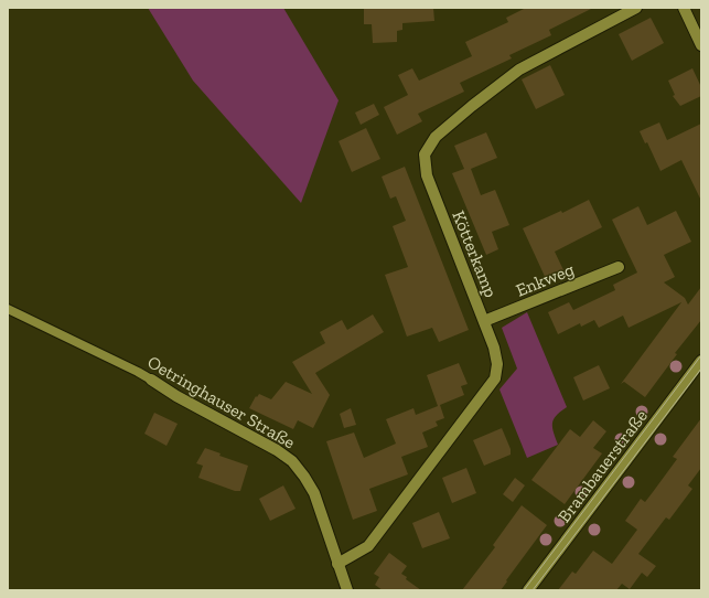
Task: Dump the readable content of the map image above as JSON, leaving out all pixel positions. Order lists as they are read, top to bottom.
{
  "streets": {
    "street": [
      "Kötterkamp",
      "Enkweg",
      "Oetringhauser Straße",
      "Brambauerstraße"
    ]
  },
  "crossings": [
    ["Kötterkamp", "Enkweg"],
    ["Kötterkamp", "Oetringhauser Straße"]
  ]
}
